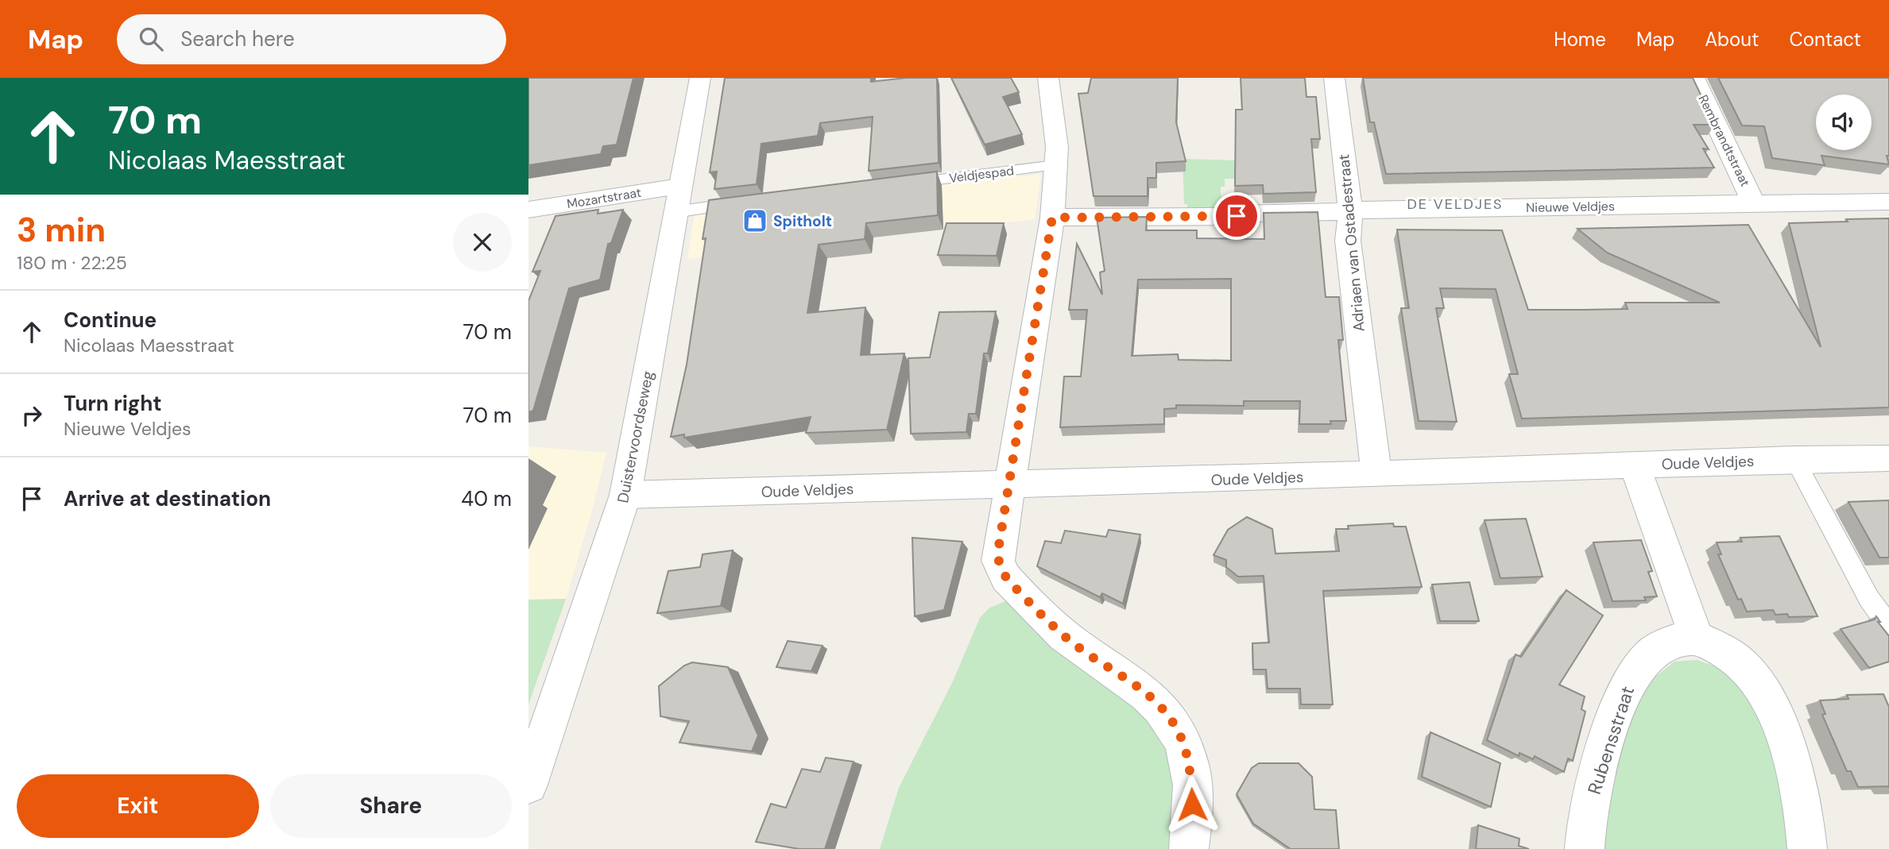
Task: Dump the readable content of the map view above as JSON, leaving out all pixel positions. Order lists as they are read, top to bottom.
{
  "streets": {
    "street": [
      "Rembrandtstraat",
      "Mozartstraat",
      "Nieuwe Veldjes",
      "Adriaen van Ostadestraat",
      "Duistervoordseweg",
      "Oude Veldjes",
      "Rubensstraat"
    ],
    "lane": ["Veldjespad"]
  },
  "crossings": [
    ["Rembrandtstraat", "Nieuwe Veldjes"],
    ["Mozartstraat", "Duistervoordseweg"],
    ["Nieuwe Veldjes", "Adriaen van Ostadestraat"],
    ["Adriaen van Ostadestraat", "Oude Veldjes"],
    ["Duistervoordseweg", "Oude Veldjes"]
  ],
  "districts": ["DE VELDJES"],
  "places": {
    "shop": ["Spitholt"]
  },
  "page": {
    "header": "Map",
    "search": "Search here",
    "nav": [
      "Home",
      "Map",
      "About",
      "Contact"
    ],
    "turn": ["70 m", "Nicolaas Maesstraat"],
    "heading": ["3 min", "180 m · 22:25"],
    "list": [
      {
        "name": "Continue",
        "note": "Nicolaas Maesstraat",
        "value": "70 m"
      },
      {
        "name": "Turn right",
        "note": "Nieuwe Veldjes",
        "value": "70 m"
      },
      {
        "name": "Arrive at destination",
        "value": "40 m"
      }
    ],
    "buttons": ["Exit", "Share"]
  }
}
